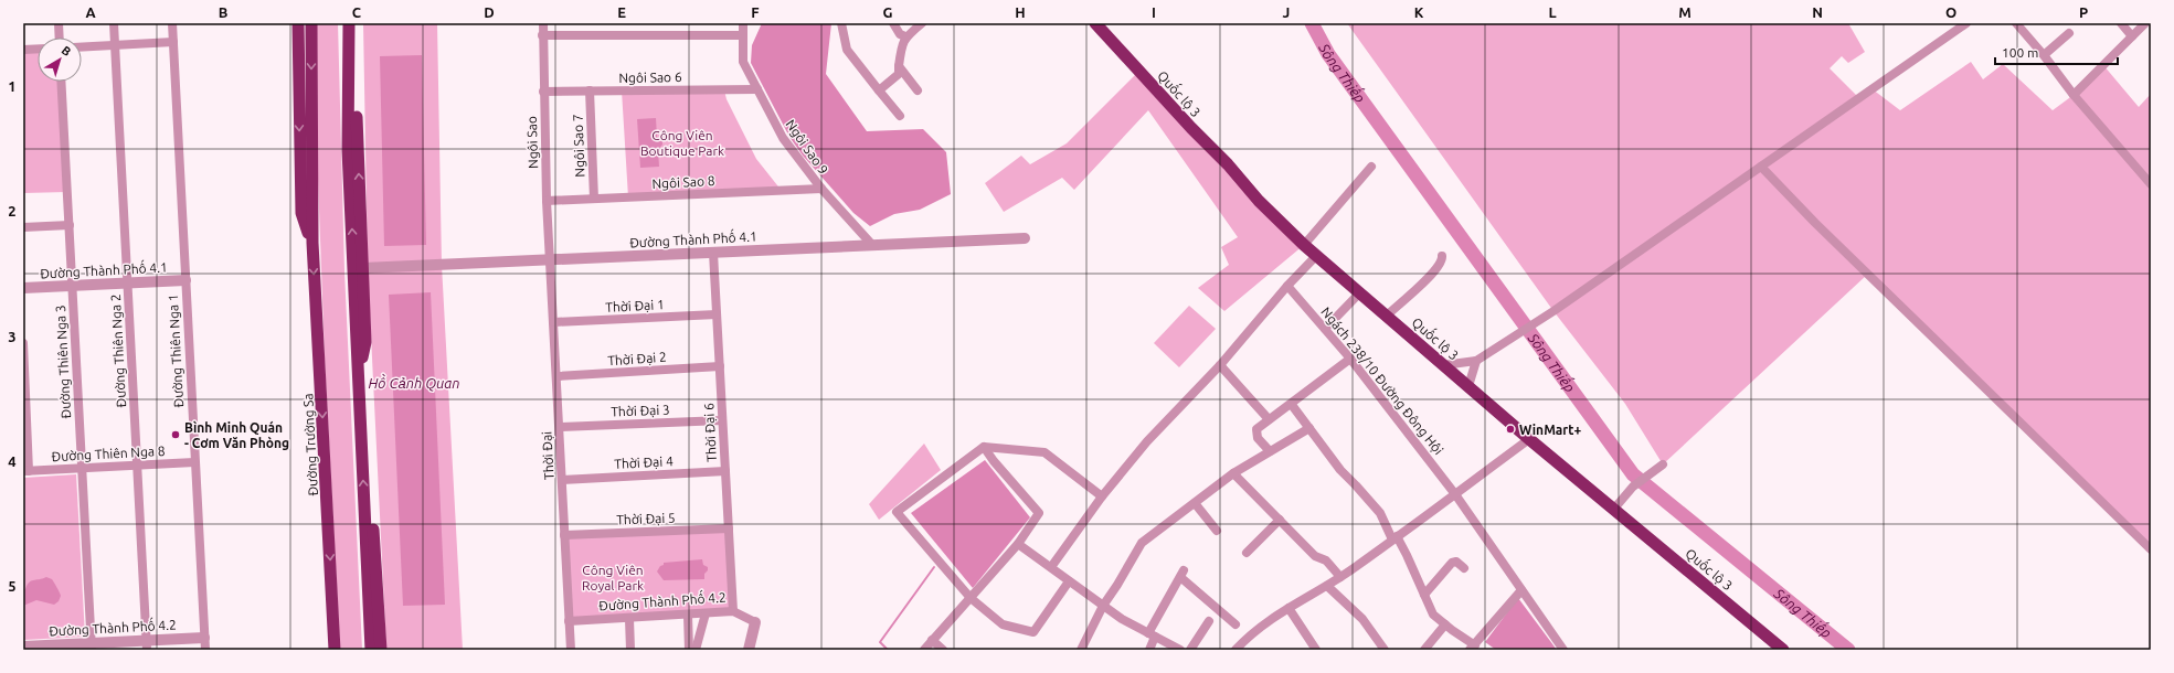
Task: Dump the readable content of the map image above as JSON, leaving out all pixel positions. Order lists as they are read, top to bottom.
{
  "streets": {
    "highway": ["Quốc lộ 3", "Đường Trường Sa"],
    "street": [
      "Ngôi Sao 6",
      "Ngôi Sao",
      "Ngôi Sao 7",
      "Ngôi Sao 9",
      "Ngôi Sao 8",
      "Đường Thành Phố 4.1",
      "Thời Đại 1",
      "Đường Thiên Nga 2",
      "Đường Thiên Nga 1",
      "Thời Đại 2",
      "Đường Thiên Nga 3",
      "Ngách 238/10 Đường Đông Hội",
      "Thời Đại 3",
      "Thời Đại 6",
      "Đường Thiên Nga 8",
      "Thời Đại",
      "Thời Đại 4",
      "Thời Đại 5",
      "Đường Thành Phố 4.2"
    ]
  },
  "crossings": [
    ["Ngôi Sao 6", "Ngôi Sao"],
    ["Ngôi Sao 6", "Ngôi Sao 7"],
    ["Ngôi Sao 6", "Ngôi Sao 9"],
    ["Ngôi Sao", "Ngôi Sao 8"],
    ["Ngôi Sao", "Đường Thành Phố 4.1"],
    ["Ngôi Sao", "Thời Đại"],
    ["Ngôi Sao 7", "Ngôi Sao 8"],
    ["Ngôi Sao 9", "Ngôi Sao 8"],
    ["Ngôi Sao 9", "Đường Thành Phố 4.1"],
    ["Đường Thành Phố 4.1", "Đường Thiên Nga 2"],
    ["Đường Thành Phố 4.1", "Đường Thiên Nga 1"],
    ["Đường Thành Phố 4.1", "Đường Thiên Nga 3"],
    ["Đường Thành Phố 4.1", "Thời Đại 6"],
    ["Đường Thành Phố 4.1", "Thời Đại"],
    ["Thời Đại 1", "Thời Đại 6"],
    ["Thời Đại 1", "Thời Đại"],
    ["Đường Thiên Nga 2", "Đường Thiên Nga 8"],
    ["Đường Thiên Nga 2", "Đường Thành Phố 4.2"],
    ["Đường Thiên Nga 1", "Đường Thiên Nga 8"],
    ["Đường Thiên Nga 1", "Đường Thành Phố 4.2"],
    ["Thời Đại 2", "Thời Đại 6"],
    ["Thời Đại 2", "Thời Đại"],
    ["Đường Thiên Nga 3", "Đường Thiên Nga 8"],
    ["Đường Thiên Nga 3", "Đường Thành Phố 4.2"],
    ["Thời Đại 3", "Thời Đại 6"],
    ["Thời Đại 3", "Thời Đại"],
    ["Thời Đại 6", "Thời Đại 4"],
    ["Thời Đại 6", "Thời Đại 5"],
    ["Thời Đại 6", "Đường Thành Phố 4.2"],
    ["Thời Đại", "Thời Đại 4"],
    ["Thời Đại", "Thời Đại 5"],
    ["Thời Đại", "Đường Thành Phố 4.2"]
  ],
  "water": ["Sông Thiếp", "Hồ Cảnh Quan"],
  "parks": ["Công Viên Boutique Park", "Công Viên Royal Park"],
  "places": ["WinMart+", "Bình Minh Quán - Cơm Văn Phòng"],
  "scale_bar": "100 m",
  "north": "top right",
  "grid": {
    "columns": [
      "A",
      "B",
      "C",
      "D",
      "E",
      "F",
      "G",
      "H",
      "I",
      "J",
      "K",
      "L",
      "M",
      "N",
      "O",
      "P"
    ],
    "rows": [
      "1",
      "2",
      "3",
      "4",
      "5"
    ]
  }
}
